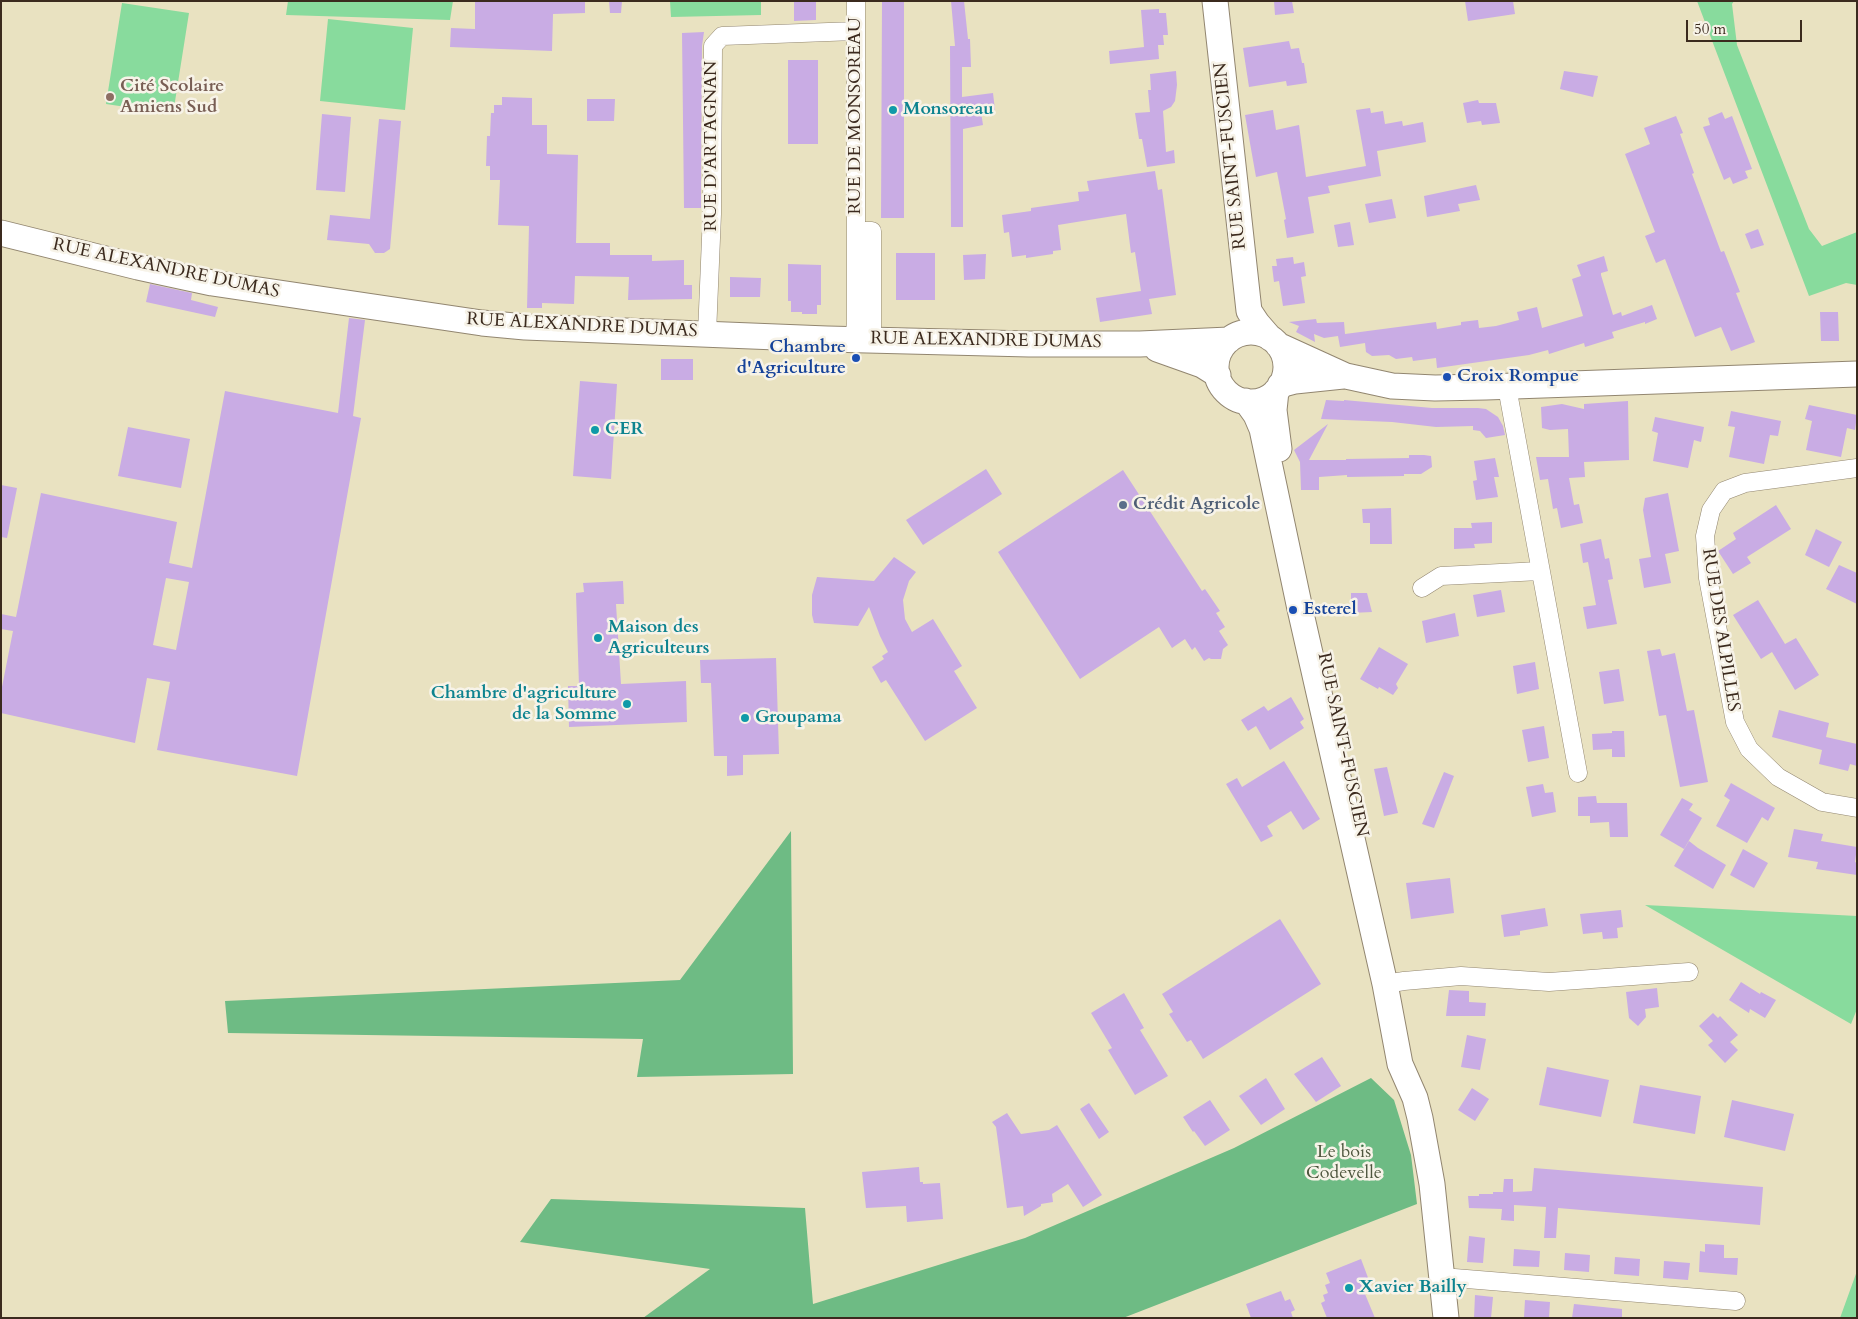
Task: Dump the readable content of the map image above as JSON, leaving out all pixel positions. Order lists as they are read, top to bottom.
{
  "streets": {
    "main road": ["RUE SAINT-FUSCIEN", "RUE ALEXANDRE DUMAS"],
    "street": ["RUE DE MONSOREAU", "RUE D'ARTAGNAN", "RUE DES ALPILLES"]
  },
  "crossings": [
    ["RUE DE MONSOREAU", "RUE D'ARTAGNAN"],
    ["RUE DE MONSOREAU", "RUE ALEXANDRE DUMAS"],
    ["RUE D'ARTAGNAN", "RUE ALEXANDRE DUMAS"],
    ["RUE SAINT-FUSCIEN", "RUE ALEXANDRE DUMAS"]
  ],
  "parks": ["Le bois Codevelle"],
  "places": [
    "Cité Scolaire Amiens Sud",
    "Monsoreau",
    "Chambre d'Agriculture",
    "Croix Rompue",
    "CER",
    "Crédit Agricole",
    "Esterel",
    "Maison des Agriculteurs",
    "Chambre d'agriculture de la Somme",
    "Groupama",
    "Xavier Bailly"
  ],
  "scale_bar": "50 m"
}
